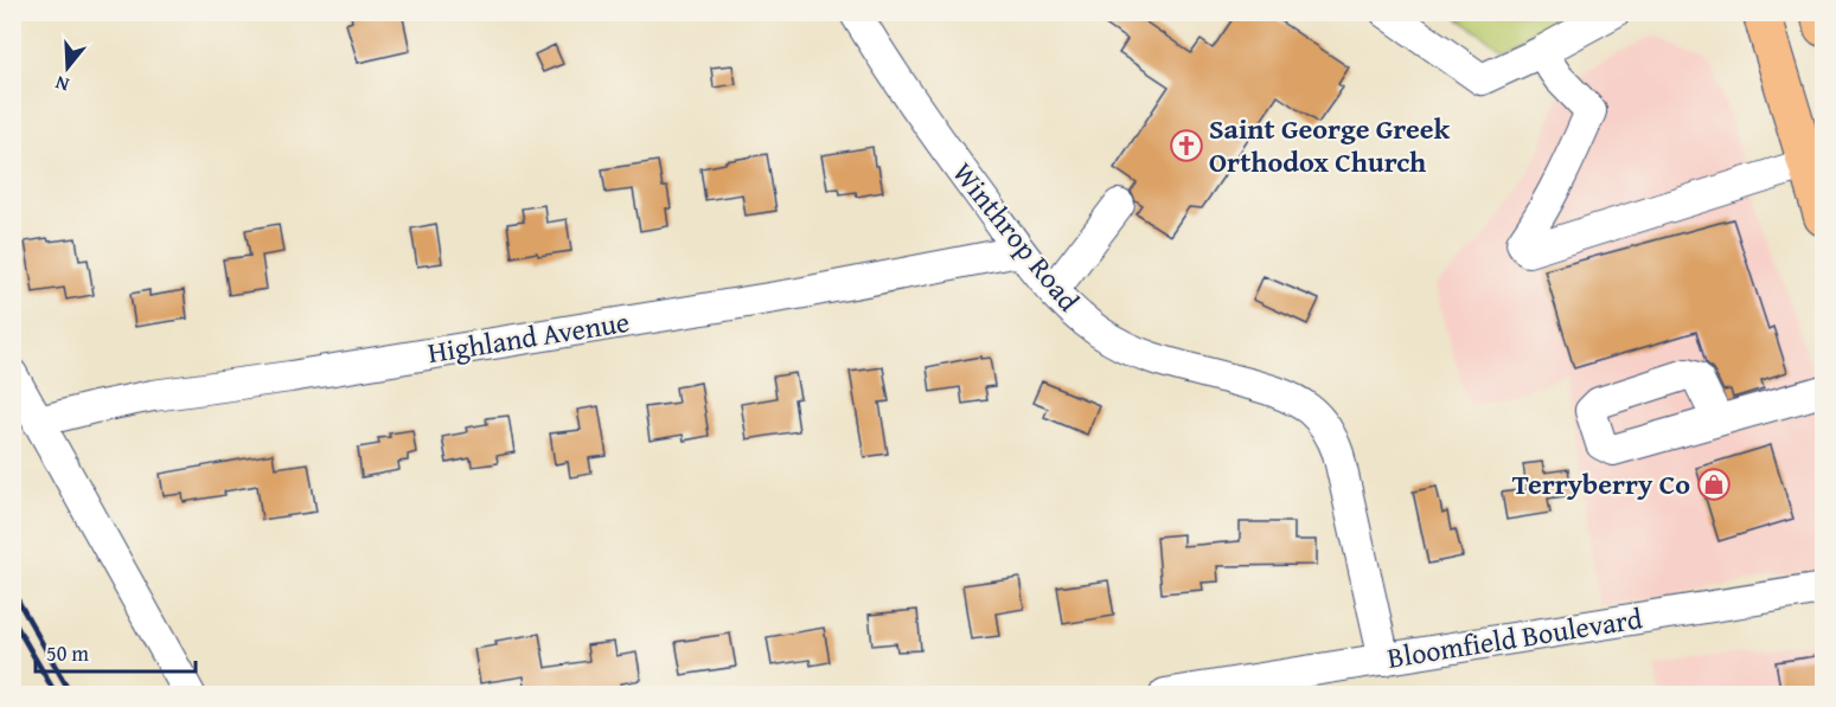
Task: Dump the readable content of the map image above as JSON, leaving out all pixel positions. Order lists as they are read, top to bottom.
{
  "streets": {
    "street": ["Winthrop Road", "Highland Avenue", "Bloomfield Boulevard"]
  },
  "crossings": [
    ["Winthrop Road", "Highland Avenue"],
    ["Winthrop Road", "Bloomfield Boulevard"]
  ],
  "places": {
    "church": ["Saint George Greek Orthodox Church"],
    "shop": ["Terryberry Co"]
  },
  "scale_bar": "50 m",
  "north": "bottom"
}
